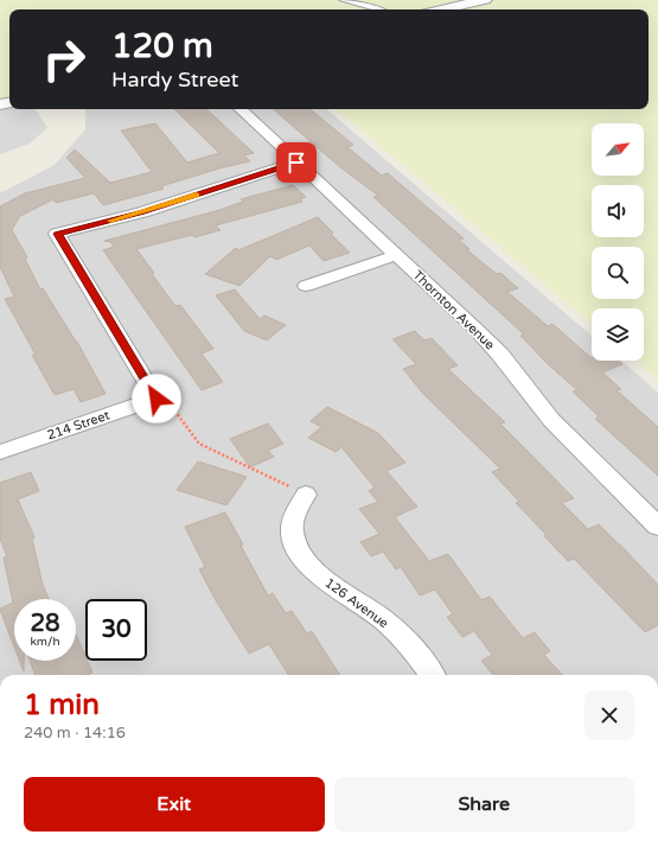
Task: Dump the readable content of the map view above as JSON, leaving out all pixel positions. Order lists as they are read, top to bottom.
{
  "streets": {
    "street": ["Thornton Avenue", "214 Street", "126 Avenue"]
  },
  "north": "top right",
  "page": {
    "turn": ["120 m", "Hardy Street"],
    "speed": "28 km/h",
    "limit": "30",
    "heading": ["1 min", "240 m · 14:16"],
    "buttons": ["Exit", "Share"]
  }
}
